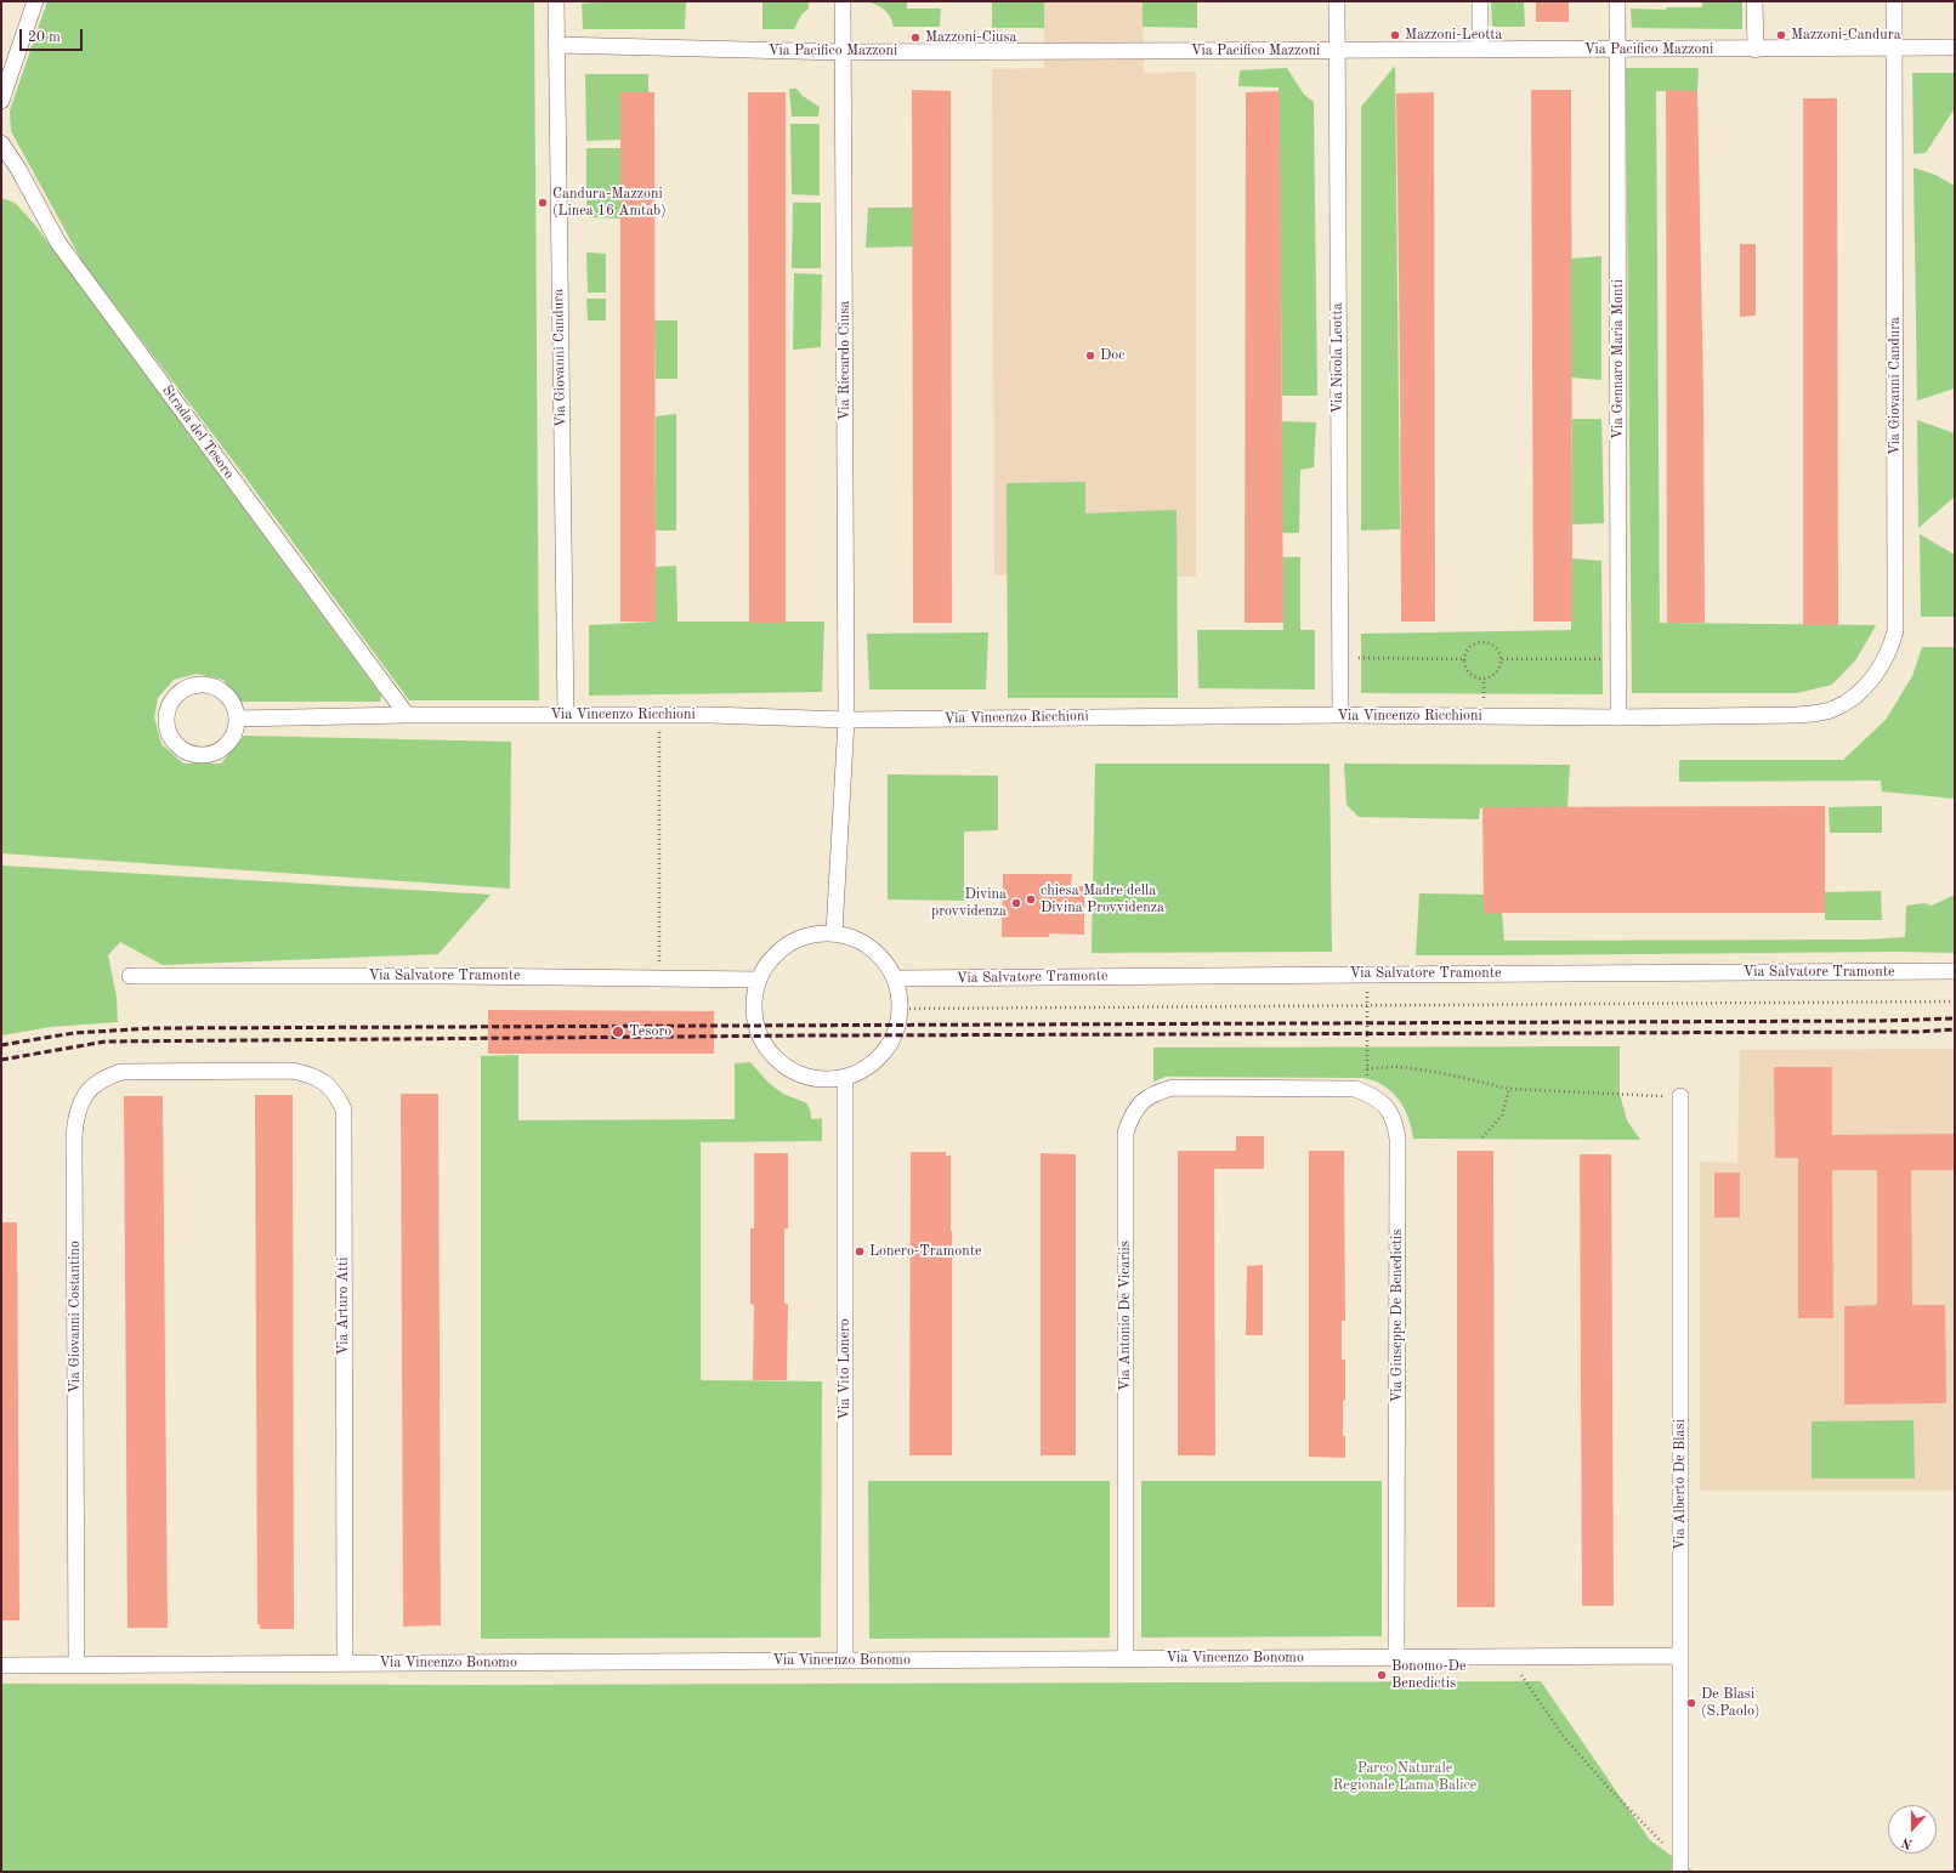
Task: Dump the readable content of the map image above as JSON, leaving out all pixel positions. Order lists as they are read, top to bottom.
{
  "streets": {
    "street": [
      "Via Pacifico Mazzoni",
      "Via Giovanni Candura",
      "Via Nicola Leotta",
      "Via Gennaro Maria Monti",
      "Via Riccardo Ciusa",
      "Strada del Tesoro",
      "Via Vincenzo Ricchioni",
      "Via Salvatore Tramonte",
      "Via Arturo Atti",
      "Via Antonio De Vicariis",
      "Via Giuseppe De Benedictis",
      "Via Giovanni Costantino",
      "Via Vito Lonero",
      "Via Alberto De Blasi",
      "Via Vincenzo Bonomo"
    ]
  },
  "crossings": [
    ["Via Pacifico Mazzoni", "Via Giovanni Candura"],
    ["Via Pacifico Mazzoni", "Via Nicola Leotta"],
    ["Via Pacifico Mazzoni", "Via Gennaro Maria Monti"],
    ["Via Pacifico Mazzoni", "Via Riccardo Ciusa"],
    ["Via Giovanni Candura", "Via Vincenzo Ricchioni"],
    ["Via Nicola Leotta", "Via Vincenzo Ricchioni"],
    ["Via Gennaro Maria Monti", "Via Vincenzo Ricchioni"],
    ["Via Riccardo Ciusa", "Via Vincenzo Ricchioni"],
    ["Via Riccardo Ciusa", "Via Salvatore Tramonte"],
    ["Via Riccardo Ciusa", "Via Vito Lonero"],
    ["Strada del Tesoro", "Via Vincenzo Ricchioni"],
    ["Via Salvatore Tramonte", "Via Vito Lonero"],
    ["Via Arturo Atti", "Via Giovanni Costantino"],
    ["Via Arturo Atti", "Via Vincenzo Bonomo"],
    ["Via Antonio De Vicariis", "Via Giuseppe De Benedictis"],
    ["Via Antonio De Vicariis", "Via Vincenzo Bonomo"],
    ["Via Giuseppe De Benedictis", "Via Vincenzo Bonomo"],
    ["Via Giovanni Costantino", "Via Vincenzo Bonomo"],
    ["Via Vito Lonero", "Via Vincenzo Bonomo"],
    ["Via Alberto De Blasi", "Via Vincenzo Bonomo"]
  ],
  "parks": ["Parco Naturale Regionale Lama Balice"],
  "places": [
    "Mazzoni-Leotta",
    "Mazzoni-Candura",
    "Mazzoni-Ciusa",
    "Candura-Mazzoni (Linea 16 Amtab)",
    "Doc",
    "chiesa Madre della Divina Provvidenza",
    "Divina provvidenza",
    "Tesoro",
    "Lonero-Tramonte",
    "Bonomo-De Benedictis",
    "De Blasi (S.Paolo)"
  ],
  "scale_bar": "20 m",
  "north": "bottom"
}
